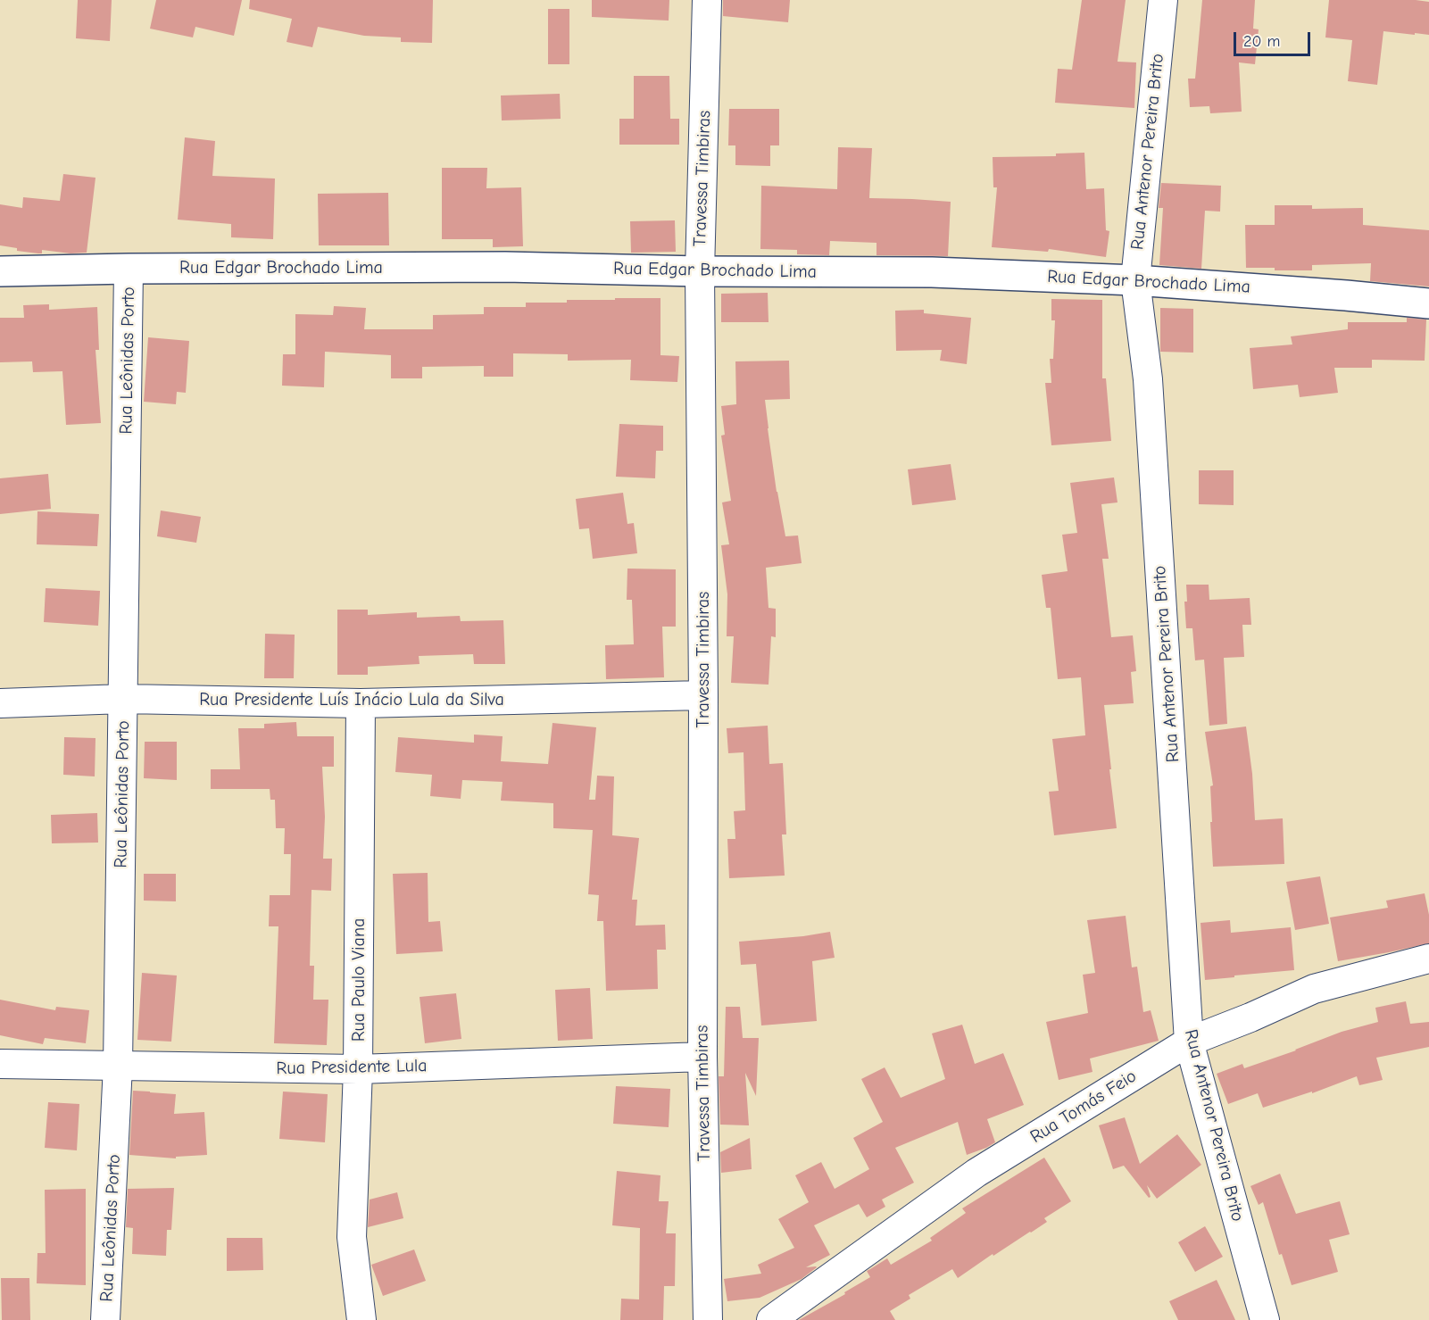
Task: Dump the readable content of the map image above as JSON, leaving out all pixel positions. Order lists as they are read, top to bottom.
{
  "streets": {
    "main road": ["Rua Edgar Brochado Lima"],
    "street": [
      "Rua Antenor Pereira Brito",
      "Travessa Timbiras",
      "Rua Leônidas Porto",
      "Rua Presidente Luís Inácio Lula da Silva",
      "Rua Paulo Viana",
      "Rua Presidente Lula",
      "Rua Tomás Feio"
    ]
  },
  "crossings": [
    ["Rua Antenor Pereira Brito", "Rua Edgar Brochado Lima"],
    ["Rua Antenor Pereira Brito", "Rua Tomás Feio"],
    ["Travessa Timbiras", "Rua Edgar Brochado Lima"],
    ["Travessa Timbiras", "Rua Presidente Luís Inácio Lula da Silva"],
    ["Travessa Timbiras", "Rua Presidente Lula"],
    ["Rua Edgar Brochado Lima", "Rua Leônidas Porto"],
    ["Rua Leônidas Porto", "Rua Presidente Luís Inácio Lula da Silva"],
    ["Rua Leônidas Porto", "Rua Presidente Lula"],
    ["Rua Presidente Luís Inácio Lula da Silva", "Rua Paulo Viana"],
    ["Rua Paulo Viana", "Rua Presidente Lula"]
  ],
  "scale_bar": "20 m"
}
